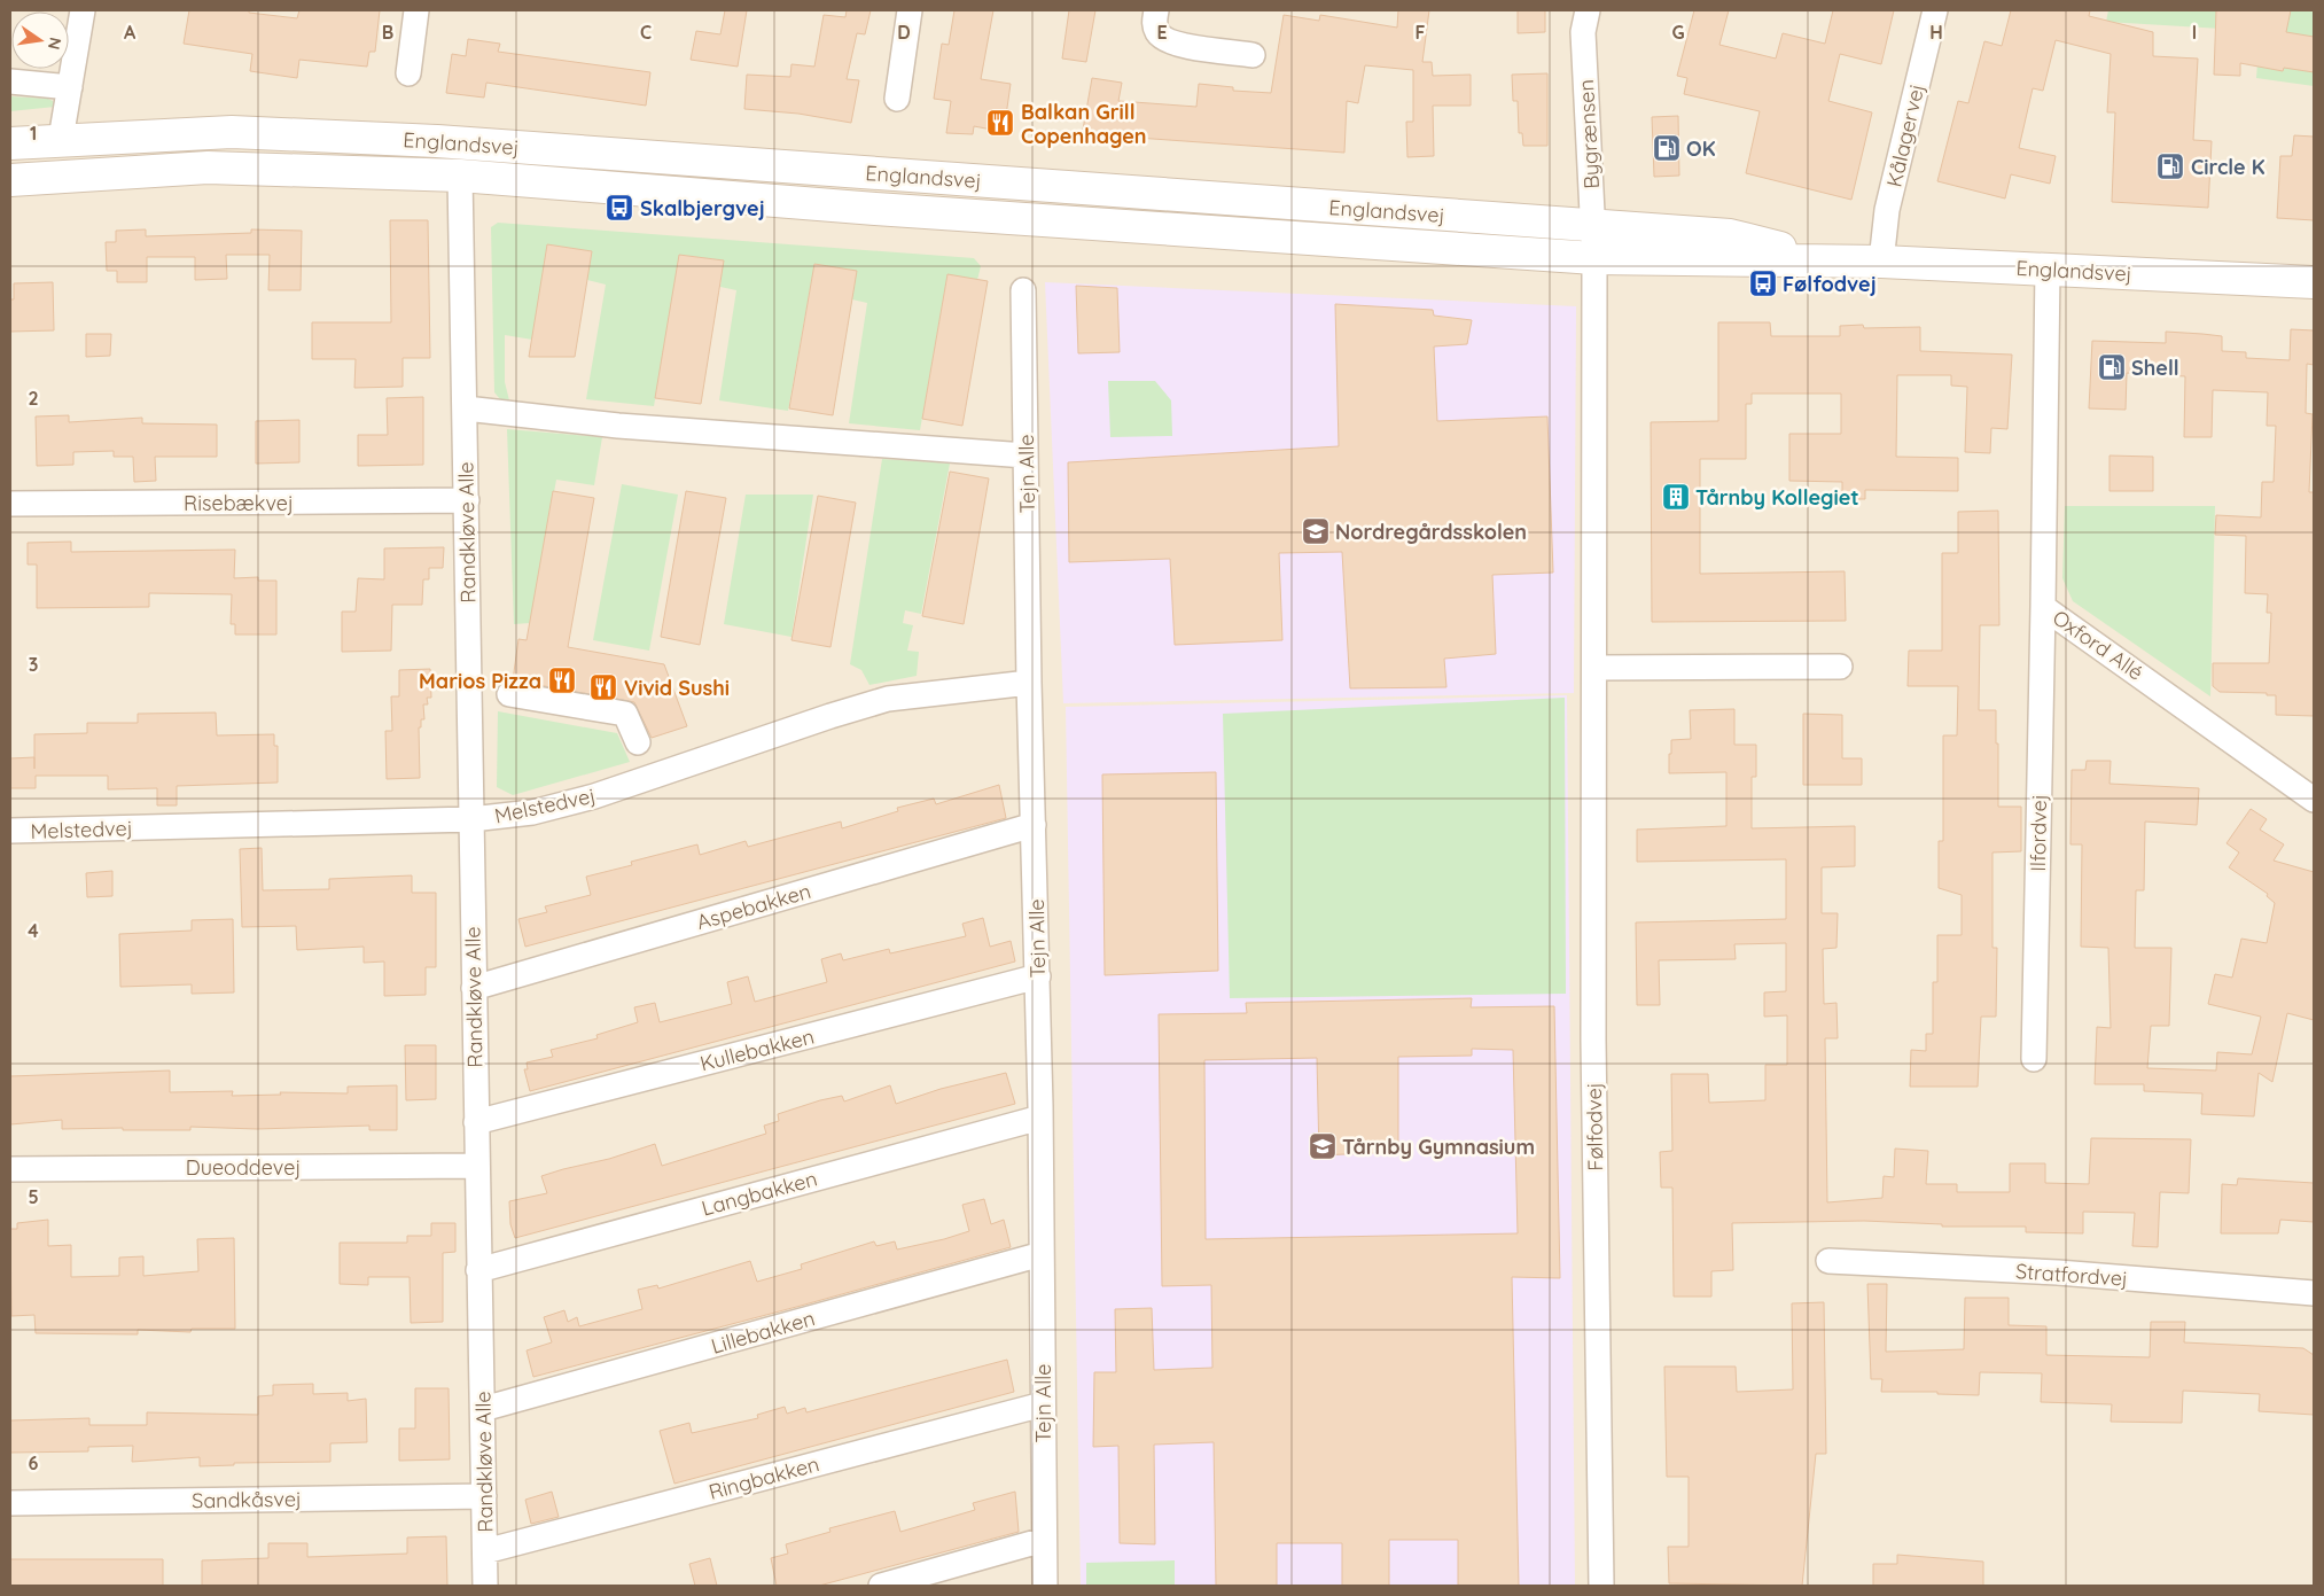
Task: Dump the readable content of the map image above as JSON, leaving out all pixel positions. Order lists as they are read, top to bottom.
{
  "streets": {
    "street": [
      "Bygrænsen",
      "Kålagervej",
      "Englandsvej",
      "Tejn Alle",
      "Risebækvej",
      "Randkløve Alle",
      "Oxford Allé",
      "Melstedvej",
      "Ilfordvej",
      "Aspebakken",
      "Kullebakken",
      "Følfodvej",
      "Dueoddevej",
      "Langbakken",
      "Stratfordvej",
      "Lillebakken",
      "Ringbakken",
      "Sandkåsvej"
    ]
  },
  "crossings": [
    ["Bygrænsen", "Englandsvej"],
    ["Bygrænsen", "Følfodvej"],
    ["Kålagervej", "Englandsvej"],
    ["Englandsvej", "Randkløve Alle"],
    ["Englandsvej", "Oxford Allé"],
    ["Englandsvej", "Følfodvej"],
    ["Tejn Alle", "Melstedvej"],
    ["Tejn Alle", "Aspebakken"],
    ["Tejn Alle", "Kullebakken"],
    ["Tejn Alle", "Langbakken"],
    ["Tejn Alle", "Lillebakken"],
    ["Tejn Alle", "Ringbakken"],
    ["Risebækvej", "Randkløve Alle"],
    ["Randkløve Alle", "Melstedvej"],
    ["Randkløve Alle", "Aspebakken"],
    ["Randkløve Alle", "Kullebakken"],
    ["Randkløve Alle", "Dueoddevej"],
    ["Randkløve Alle", "Langbakken"],
    ["Randkløve Alle", "Lillebakken"],
    ["Randkløve Alle", "Ringbakken"],
    ["Randkløve Alle", "Sandkåsvej"],
    ["Oxford Allé", "Ilfordvej"]
  ],
  "places": {
    "restaurant": ["Balkan Grill Copenhagen", "Marios Pizza", "Vivid Sushi"],
    "fuel station": ["OK", "Circle K", "Shell"],
    "bus stop": ["Skalbjergvej", "Følfodvej"],
    "building": ["Tårnby Kollegiet"],
    "school or university": ["Nordregårdsskolen", "Tårnby Gymnasium"]
  },
  "north": "right",
  "grid": {
    "columns": [
      "A",
      "B",
      "C",
      "D",
      "E",
      "F",
      "G",
      "H",
      "I"
    ],
    "rows": [
      "1",
      "2",
      "3",
      "4",
      "5",
      "6"
    ]
  }
}
